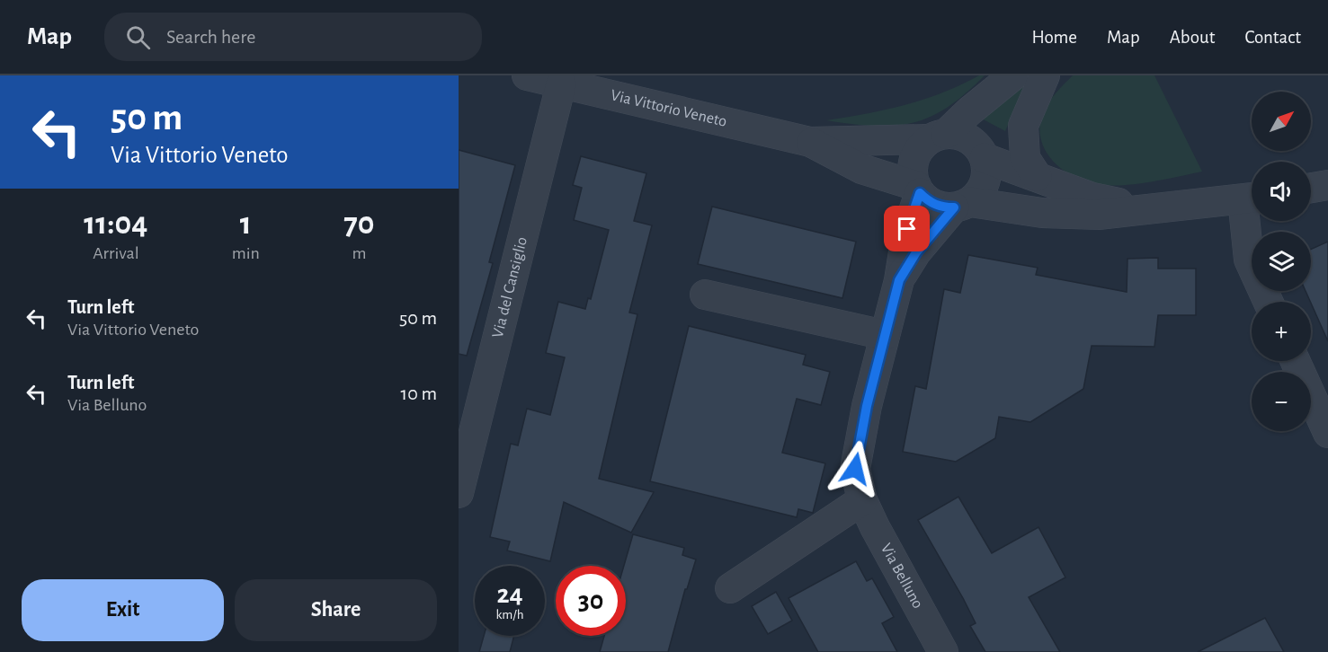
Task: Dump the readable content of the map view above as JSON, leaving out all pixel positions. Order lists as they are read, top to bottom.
{
  "streets": {
    "street": ["Via Vittorio Veneto", "Via del Cansiglio", "Via Belluno"]
  },
  "crossings": [
    ["Via Vittorio Veneto", "Via del Cansiglio"],
    ["Via Vittorio Veneto", "Via Belluno"]
  ],
  "north": "top right",
  "page": {
    "header": "Map",
    "search": "Search here",
    "nav": [
      "Home",
      "Map",
      "About",
      "Contact"
    ],
    "turn": ["50 m", "Via Vittorio Veneto"],
    "map_buttons": ["+", "−"],
    "eta": [
      "11:04",
      "Arrival",
      "1",
      "min",
      "70",
      "m"
    ],
    "list": [
      {
        "name": "Turn left",
        "note": "Via Vittorio Veneto",
        "value": "50 m"
      },
      {
        "name": "Turn left",
        "note": "Via Belluno",
        "value": "10 m"
      }
    ],
    "speed": "24 km/h",
    "limit": "30",
    "buttons": ["Exit", "Share"]
  }
}
